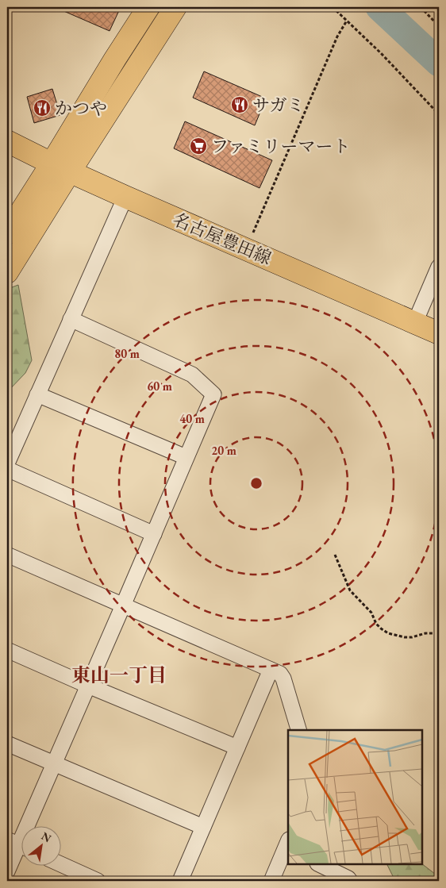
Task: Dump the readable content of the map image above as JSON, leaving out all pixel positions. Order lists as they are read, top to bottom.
{
  "streets": {
    "main road": ["名古屋豊田線"]
  },
  "districts": ["東山一丁目"],
  "places": {
    "restaurant": ["サガミ", "かつや"],
    "supermarket": ["ファミリーマート"]
  },
  "north": "top right",
  "rings": [
    "80 m",
    "60 m",
    "40 m",
    "20 m"
  ]
}
